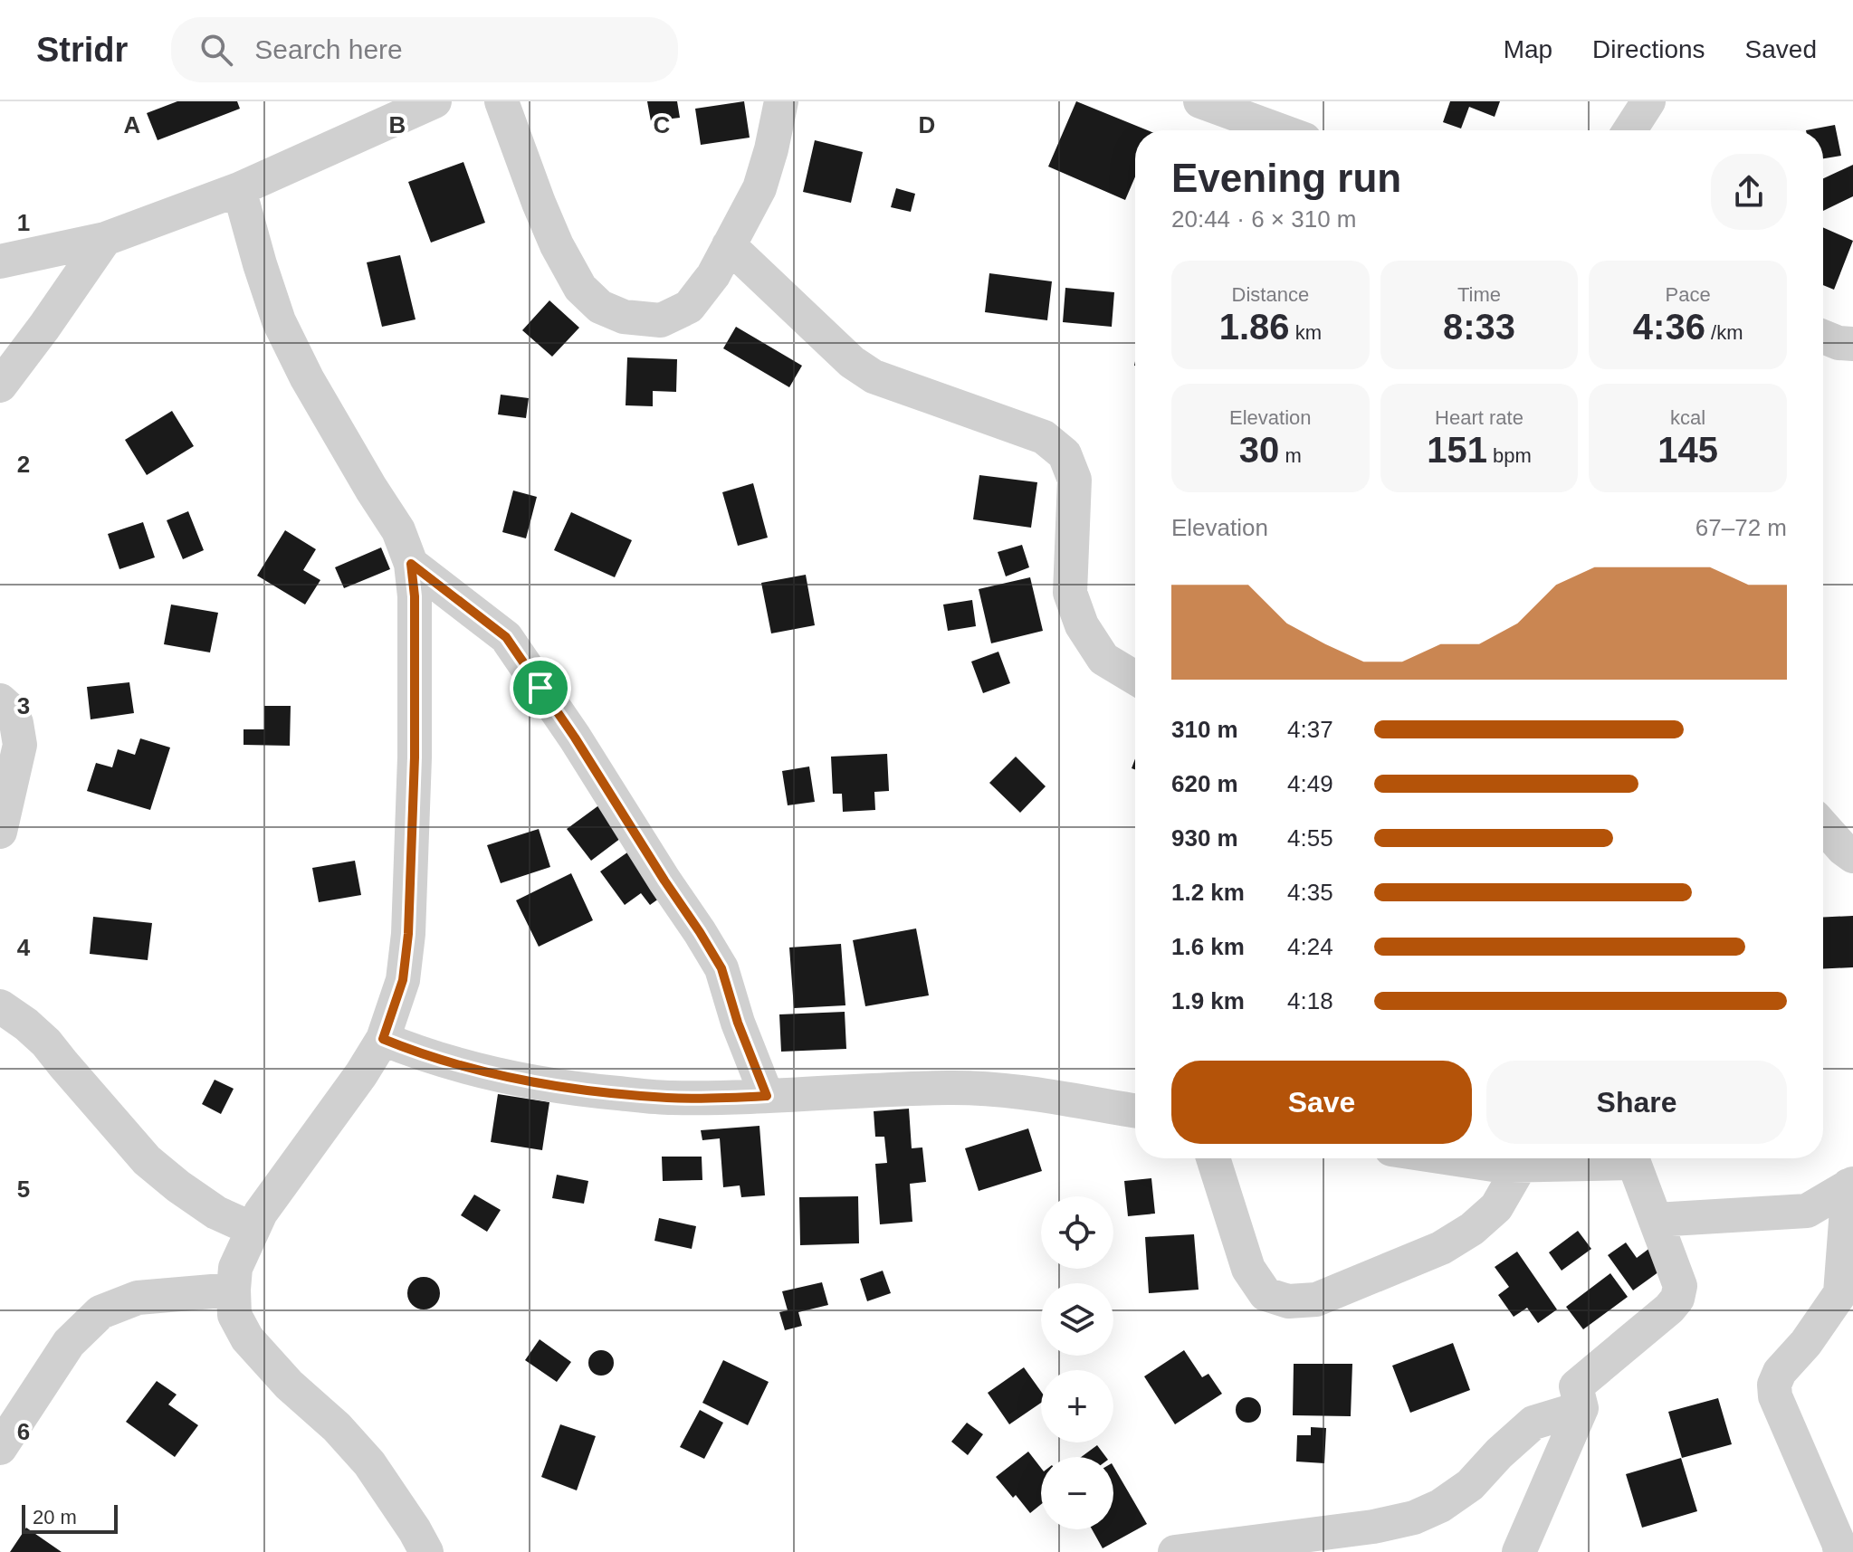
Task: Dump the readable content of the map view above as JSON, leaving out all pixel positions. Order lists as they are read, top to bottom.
{
  "scale_bar": "20 m",
  "page": {
    "header": "Stridr",
    "search": "Search here",
    "nav": ["Map", "Directions", "Saved"],
    "heading": ["Evening run", "20:44 · 6 × 310 m"],
    "stats": [
      ["Distance", "1.86 km"],
      ["Time", "8:33"],
      ["Pace", "4:36 /km"],
      ["Elevation", "30 m"],
      ["Heart rate", "151 bpm"],
      ["kcal", "145"]
    ],
    "chart": ["Elevation", "67–72 m"],
    "list": [
      {
        "name": "310 m",
        "note": "4:37"
      },
      {
        "name": "620 m",
        "note": "4:49"
      },
      {
        "name": "930 m",
        "note": "4:55"
      },
      {
        "name": "1.2 km",
        "note": "4:35"
      },
      {
        "name": "1.6 km",
        "note": "4:24"
      },
      {
        "name": "1.9 km",
        "note": "4:18"
      }
    ],
    "buttons": ["Save", "Share"],
    "map_buttons": ["+", "−"],
    "scale": "20 m"
  },
  "grid": {
    "columns": [
      "A",
      "B",
      "C",
      "D"
    ],
    "rows": [
      "1",
      "2",
      "3",
      "4",
      "5",
      "6"
    ]
  }
}
